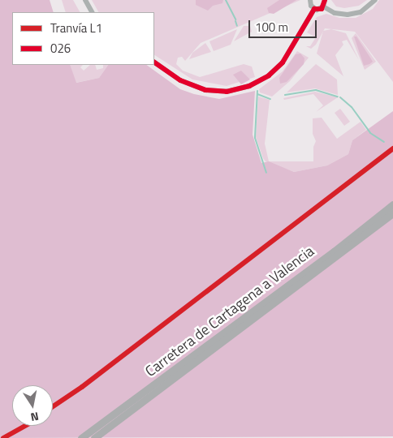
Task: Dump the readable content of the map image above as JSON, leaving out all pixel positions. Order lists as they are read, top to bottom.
{
  "streets": {
    "highway": ["Carretera de Cartagena a Valencia"]
  },
  "lines": ["transit line 026", "tram line L1"],
  "legend": ["Tranvía L1", "026"],
  "scale_bar": "100 m",
  "north": "bottom"
}
